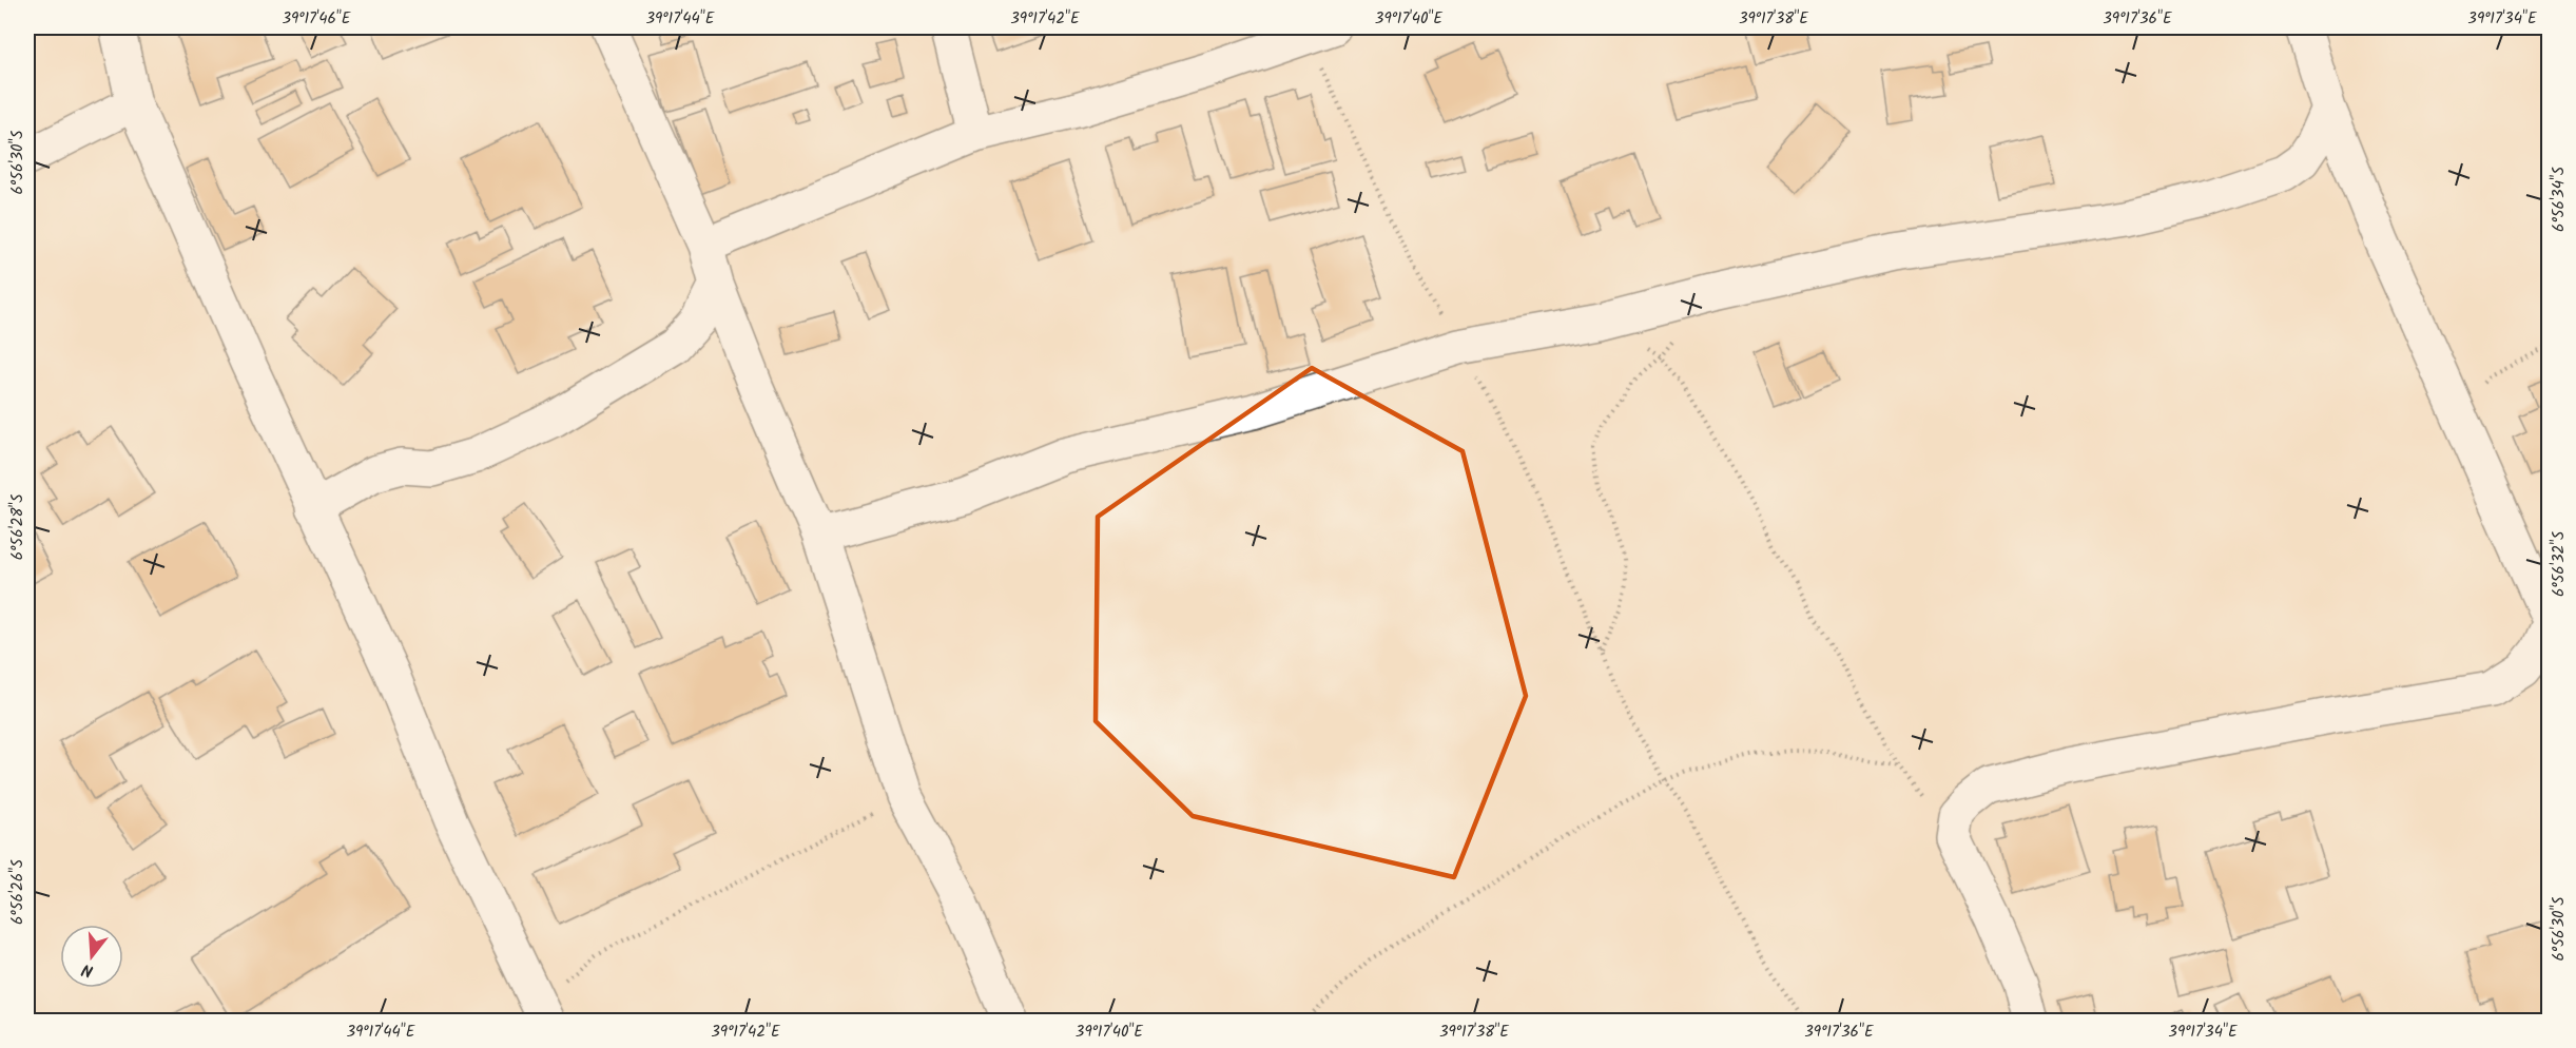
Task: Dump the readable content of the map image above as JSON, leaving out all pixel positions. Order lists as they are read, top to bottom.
{
  "north": "bottom",
  "coordinates": [
    "39°17'46\"E",
    "39°17'44\"E",
    "39°17'42\"E",
    "39°17'40\"E",
    "39°17'38\"E",
    "39°17'36\"E",
    "39°17'34\"E",
    "6°56'30\"S",
    "6°56'34\"S",
    "6°56'28\"S",
    "6°56'32\"S",
    "6°56'26\"S"
  ]
}
